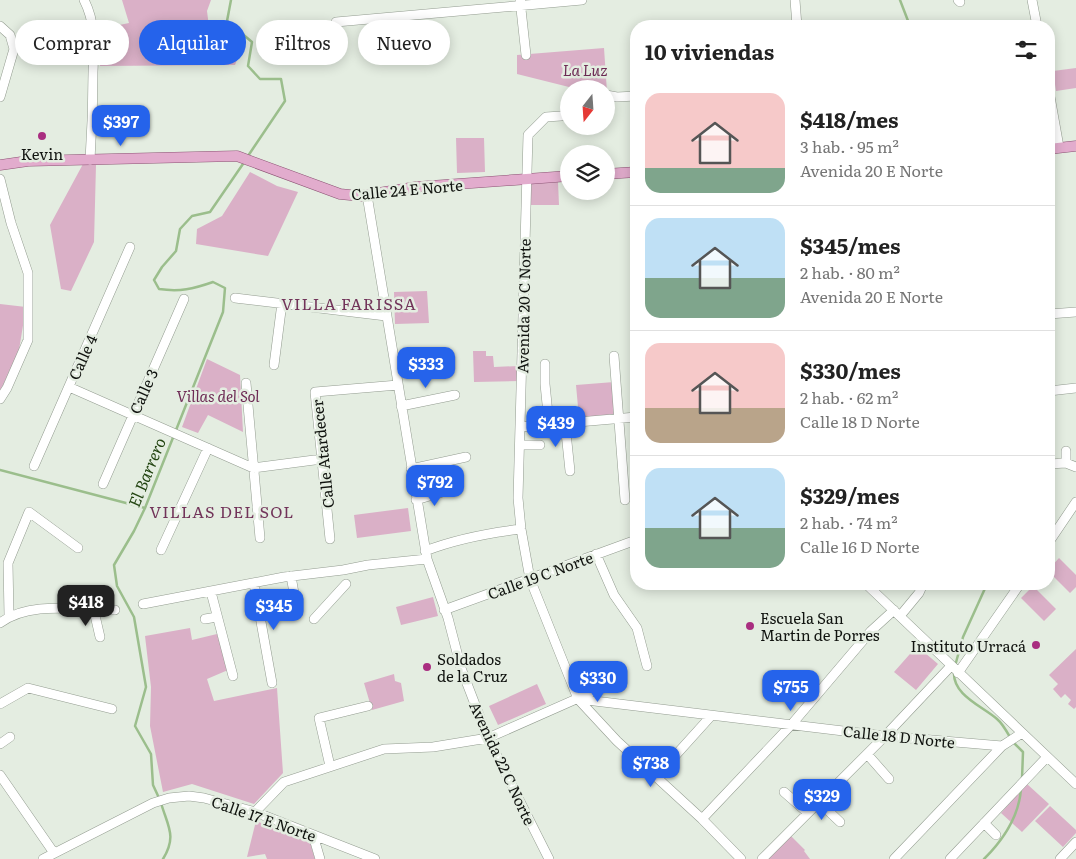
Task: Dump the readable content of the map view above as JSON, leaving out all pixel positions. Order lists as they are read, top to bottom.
{
  "streets": {
    "main road": ["Calle 24 E Norte"],
    "street": [
      "Avenida 20 C Norte",
      "Calle 4",
      "Calle 3",
      "Calle Atardecer",
      "Calle 19 C Norte",
      "Calle 18 D Norte",
      "Avenida 22 C Norte",
      "Calle 17 E Norte"
    ]
  },
  "crossings": [
    ["Calle 24 E Norte", "Avenida 20 C Norte"],
    ["Calle 24 E Norte", "Avenida 22 C Norte"],
    ["Avenida 20 C Norte", "Calle 19 C Norte"],
    ["Avenida 20 C Norte", "Calle 18 D Norte"],
    ["Calle Atardecer", "Avenida 22 C Norte"],
    ["Calle 19 C Norte", "Avenida 22 C Norte"],
    ["Calle 18 D Norte", "Avenida 22 C Norte"],
    ["Calle 18 D Norte", "Calle 17 E Norte"]
  ],
  "districts": ["VILLA FARISSA", "VILLAS DEL SOL"],
  "water": ["El Barrero"],
  "parks": ["La Luz", "Villas del Sol"],
  "places": [
    "Kevin",
    "Escuela San Martin de Porres",
    "Instituto Urracá",
    "Soldados de la Cruz"
  ],
  "north": "bottom",
  "page": {
    "chip": [
      "Comprar",
      "Alquilar",
      "Filtros",
      "Nuevo"
    ],
    "heading": "10 viviendas",
    "list": [
      {
        "name": "$418/mes",
        "note": "3 hab. · 95 m² · Avenida 20 E Norte"
      },
      {
        "name": "$345/mes",
        "note": "2 hab. · 80 m² · Avenida 20 E Norte"
      },
      {
        "name": "$330/mes",
        "note": "2 hab. · 62 m² · Calle 18 D Norte"
      },
      {
        "name": "$329/mes",
        "note": "2 hab. · 74 m² · Calle 16 D Norte"
      }
    ],
    "price": [
      "$397",
      "$333",
      "$439",
      "$792",
      "$418",
      "$345",
      "$330",
      "$755",
      "$738",
      "$329"
    ]
  }
}
